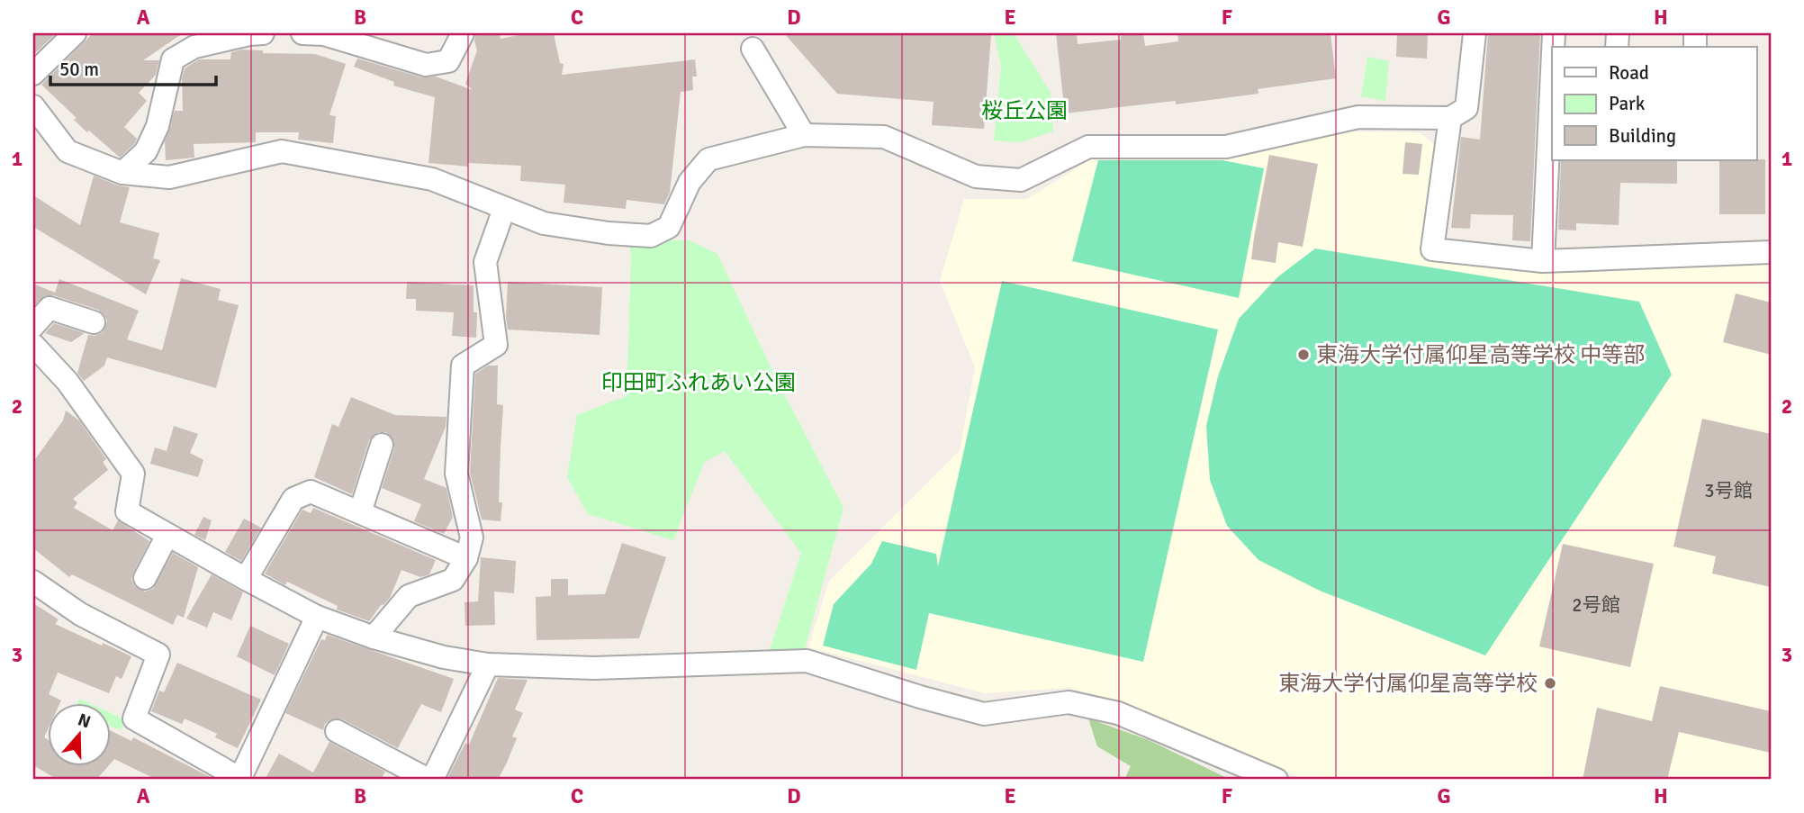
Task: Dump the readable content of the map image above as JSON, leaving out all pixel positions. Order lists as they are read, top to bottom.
{
  "parks": ["桜丘公園", "印田町ふれあい公園"],
  "places": ["東海大学付属仰星高等学校 中等部", "東海大学付属仰星高等学校"],
  "house_numbers": ["3号館", "2号館"],
  "legend": ["Road", "Park", "Building"],
  "scale_bar": "50 m",
  "north": "top",
  "grid": {
    "columns": [
      "A",
      "B",
      "C",
      "D",
      "E",
      "F",
      "G",
      "H"
    ],
    "rows": ["1", "2", "3"]
  }
}
